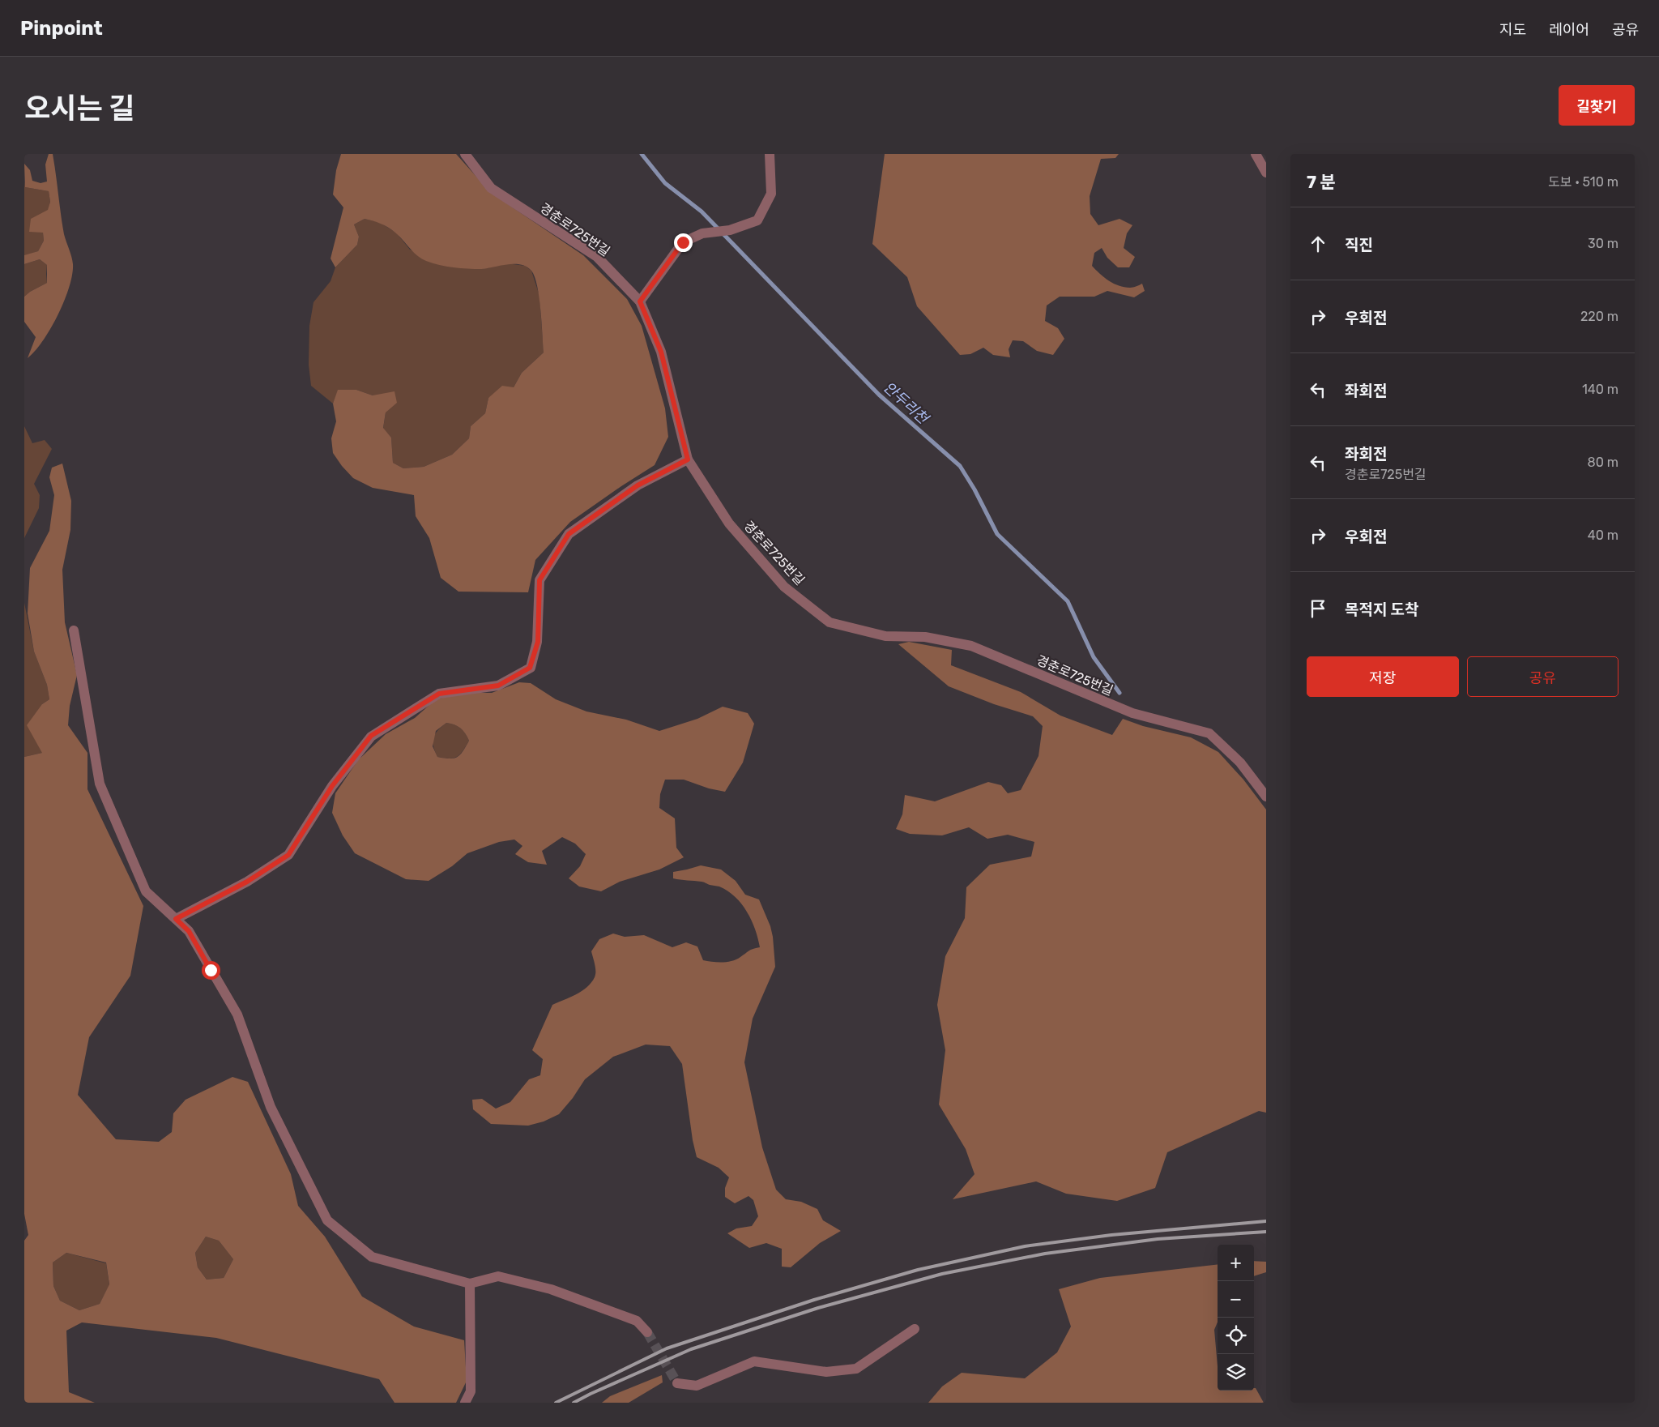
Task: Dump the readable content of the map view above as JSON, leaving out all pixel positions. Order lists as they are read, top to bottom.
{
  "streets": {
    "street": ["경춘로725번길"]
  },
  "water": ["안두리천"],
  "page": {
    "header": "Pinpoint",
    "nav": ["지도", "레이어", "공유"],
    "title": "오시는 길",
    "buttons": [
      "길찾기",
      ["저장", "공유"]
    ],
    "heading": ["7 분", "도보 · 510 m"],
    "list": [
      ["직진", "30 m"],
      ["우회전", "220 m"],
      ["좌회전", "140 m"],
      ["좌회전", "경춘로725번길", "80 m"],
      ["우회전", "40 m"],
      "목적지 도착"
    ],
    "map_buttons": ["+", "−"]
  }
}
